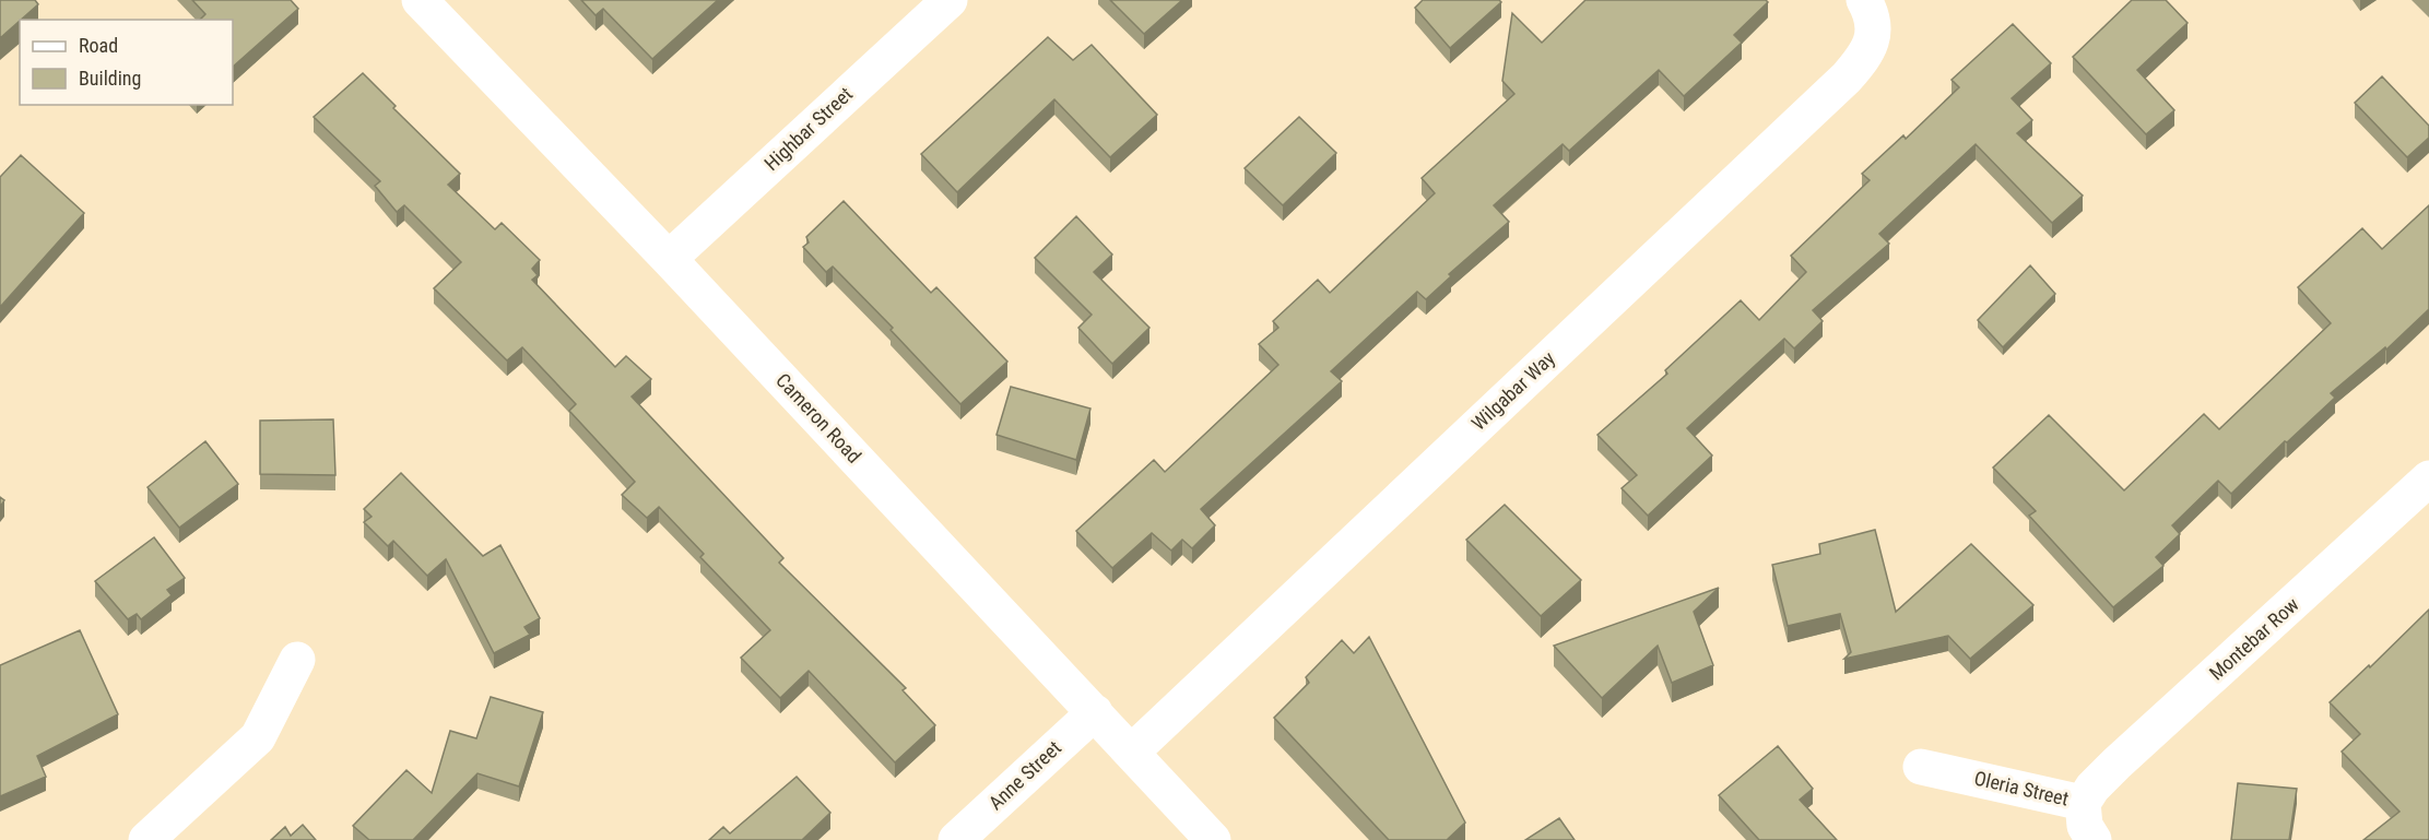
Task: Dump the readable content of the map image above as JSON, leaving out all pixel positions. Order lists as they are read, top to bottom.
{
  "streets": {
    "street": [
      "Highbar Street",
      "Wilgabar Way",
      "Cameron Road",
      "Montebar Row",
      "Anne Street",
      "Oleria Street"
    ]
  },
  "crossings": [
    ["Highbar Street", "Cameron Road"],
    ["Wilgabar Way", "Cameron Road"],
    ["Cameron Road", "Anne Street"],
    ["Montebar Row", "Oleria Street"]
  ],
  "legend": ["Road", "Building"]
}
